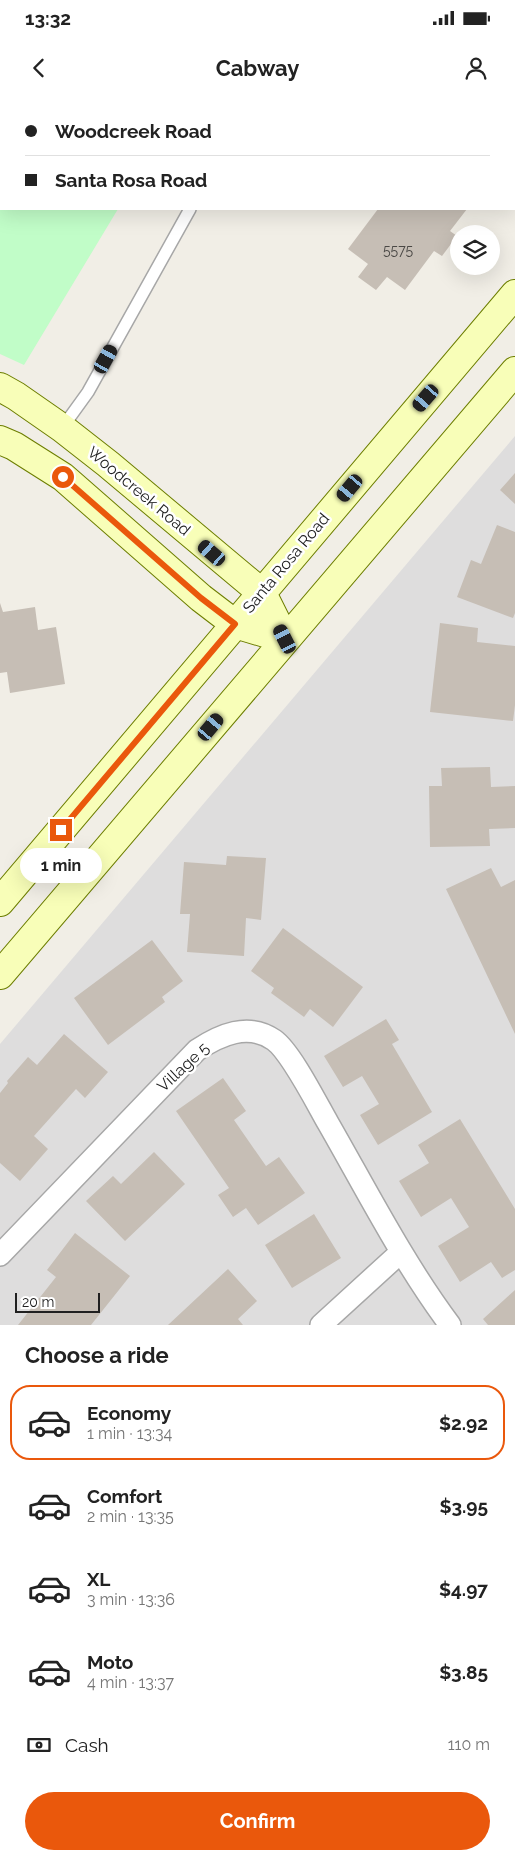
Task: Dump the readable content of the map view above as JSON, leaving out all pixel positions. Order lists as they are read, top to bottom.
{
  "streets": {
    "main road": ["Woodcreek Road", "Santa Rosa Road"],
    "street": ["Village 5"]
  },
  "crossings": [
    ["Woodcreek Road", "Santa Rosa Road"]
  ],
  "house_numbers": ["5575"],
  "scale_bar": "20 m",
  "page": {
    "status": "13:32",
    "header": "Cabway",
    "banner": ["Woodcreek Road", "Santa Rosa Road"],
    "bubble": "1 min",
    "scale": "20 m",
    "heading": "Choose a ride",
    "list": [
      {
        "name": "Economy",
        "note": "1 min · 13:34",
        "value": "$2.92"
      },
      {
        "name": "Comfort",
        "note": "2 min · 13:35",
        "value": "$3.95"
      },
      {
        "name": "XL",
        "note": "3 min · 13:36",
        "value": "$4.97"
      },
      {
        "name": "Moto",
        "note": "4 min · 13:37",
        "value": "$3.85"
      }
    ],
    "pay": ["Cash", "110 m"],
    "buttons": "Confirm"
  }
}
